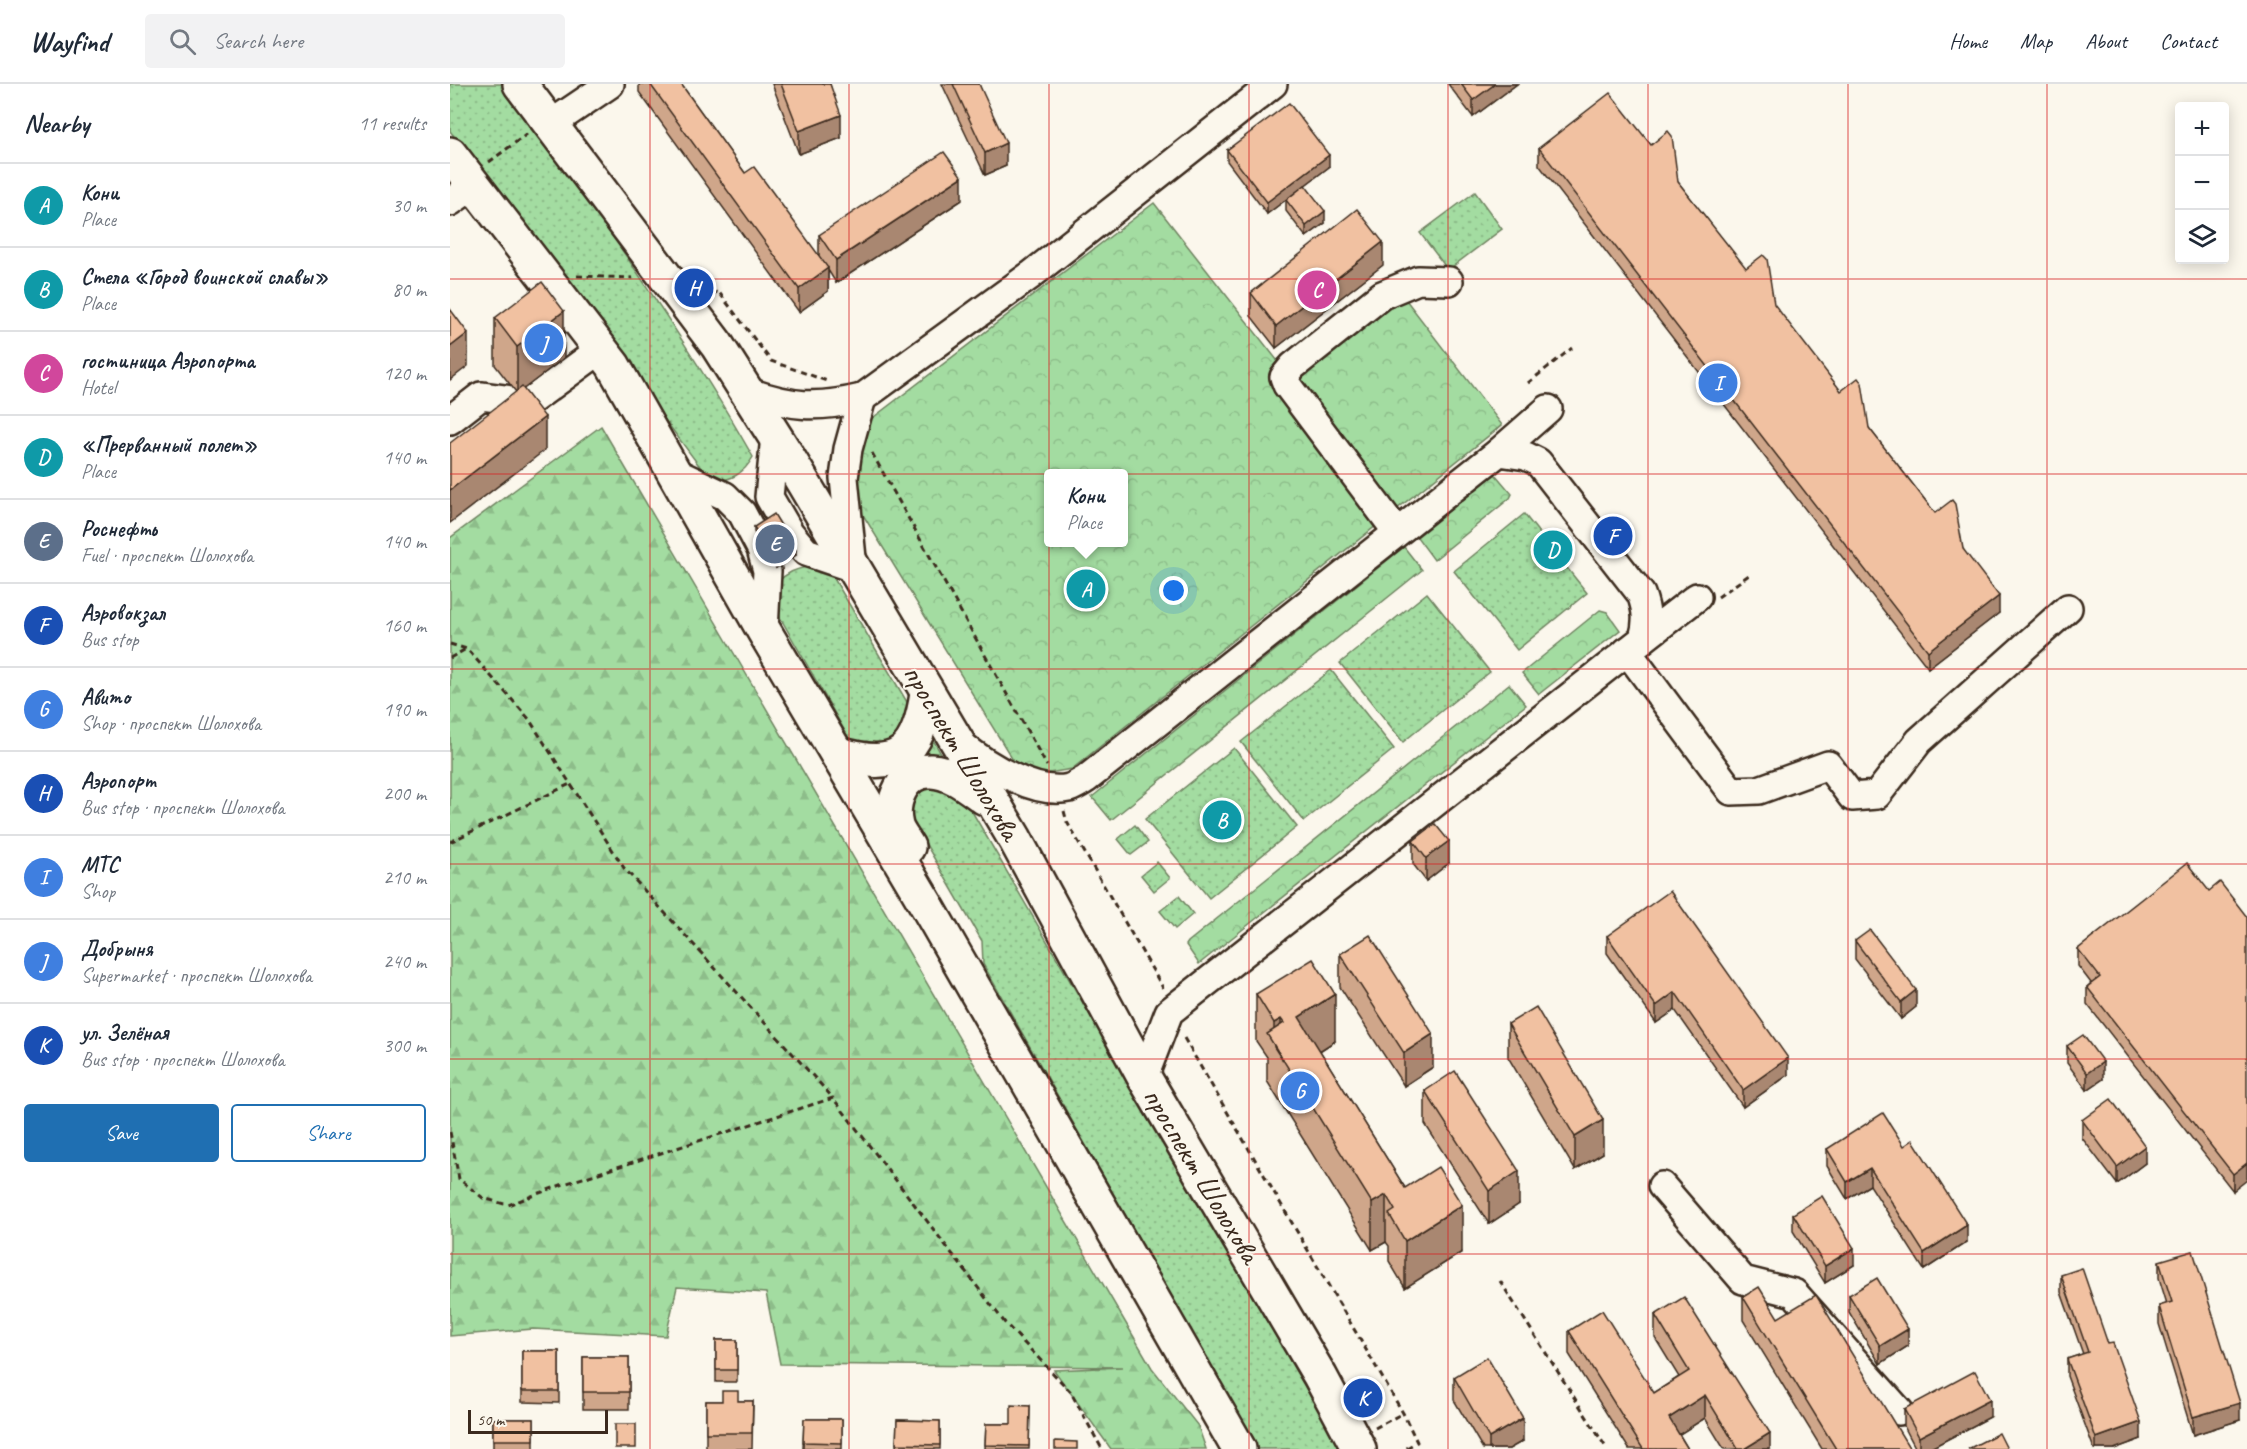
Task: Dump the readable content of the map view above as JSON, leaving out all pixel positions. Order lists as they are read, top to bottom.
{
  "streets": {
    "main road": ["проспект Шолохова"]
  },
  "scale_bar": "50 m",
  "page": {
    "header": "Wayfind",
    "search": "Search here",
    "nav": [
      "Home",
      "Map",
      "About",
      "Contact"
    ],
    "heading": ["Nearby", "11 results"],
    "map_buttons": ["+", "−"],
    "list": [
      {
        "mark": "A",
        "name": "Кони",
        "note": "Place",
        "value": "30 m"
      },
      {
        "mark": "B",
        "name": "Стела «Город воинской славы»",
        "note": "Place",
        "value": "80 m"
      },
      {
        "mark": "C",
        "name": "гостиница Аэропорта",
        "note": "Hotel",
        "value": "120 m"
      },
      {
        "mark": "D",
        "name": "«Пpepвaнный пoлeт»",
        "note": "Place",
        "value": "140 m"
      },
      {
        "mark": "E",
        "name": "Роснефть",
        "note": "Fuel · проспект Шолохова",
        "value": "140 m"
      },
      {
        "mark": "F",
        "name": "Аэровокзал",
        "note": "Bus stop",
        "value": "160 m"
      },
      {
        "mark": "G",
        "name": "Авито",
        "note": "Shop · проспект Шолохова",
        "value": "190 m"
      },
      {
        "mark": "H",
        "name": "Аэропорт",
        "note": "Bus stop · проспект Шолохова",
        "value": "200 m"
      },
      {
        "mark": "I",
        "name": "МТС",
        "note": "Shop",
        "value": "210 m"
      },
      {
        "mark": "J",
        "name": "Добрыня",
        "note": "Supermarket · проспект Шолохова",
        "value": "240 m"
      },
      {
        "mark": "K",
        "name": "ул. Зелёная",
        "note": "Bus stop · проспект Шолохова",
        "value": "300 m"
      }
    ],
    "pins": [
      "H",
      "C",
      "J",
      "I",
      "F",
      "E",
      "D",
      "A",
      "B",
      "G",
      "K"
    ],
    "popup": ["Кони", "Place"],
    "buttons": ["Save", "Share"],
    "scale": "50 m"
  }
}
